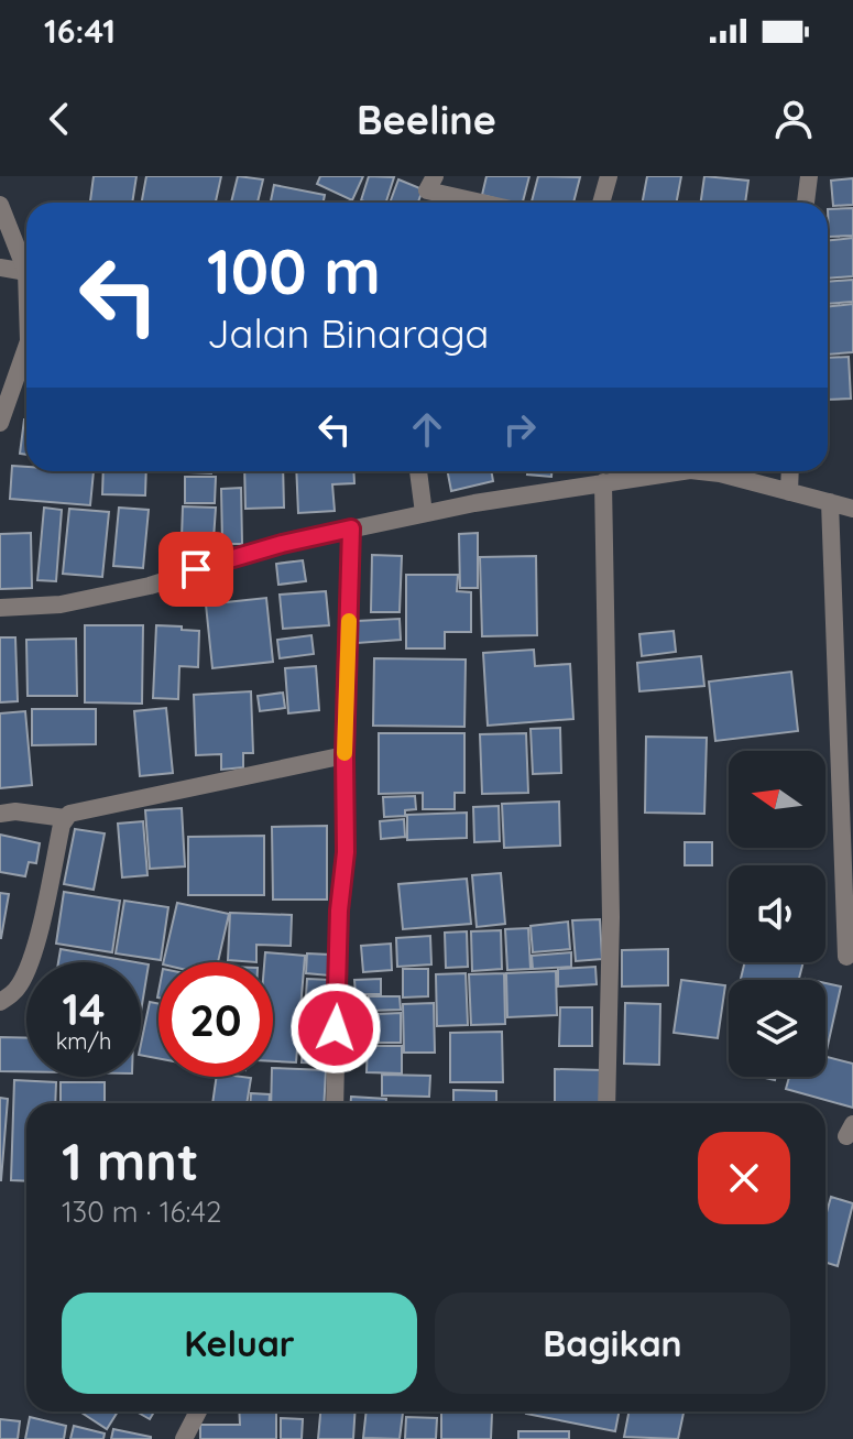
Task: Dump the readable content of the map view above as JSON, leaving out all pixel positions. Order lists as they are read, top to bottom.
{
  "north": "left",
  "page": {
    "status": "16:41",
    "header": "Beeline",
    "turn": ["100 m", "Jalan Binaraga"],
    "speed": "14 km/h",
    "limit": "20",
    "heading": ["1 mnt", "130 m · 16:42"],
    "buttons": ["Keluar", "Bagikan"]
  }
}
